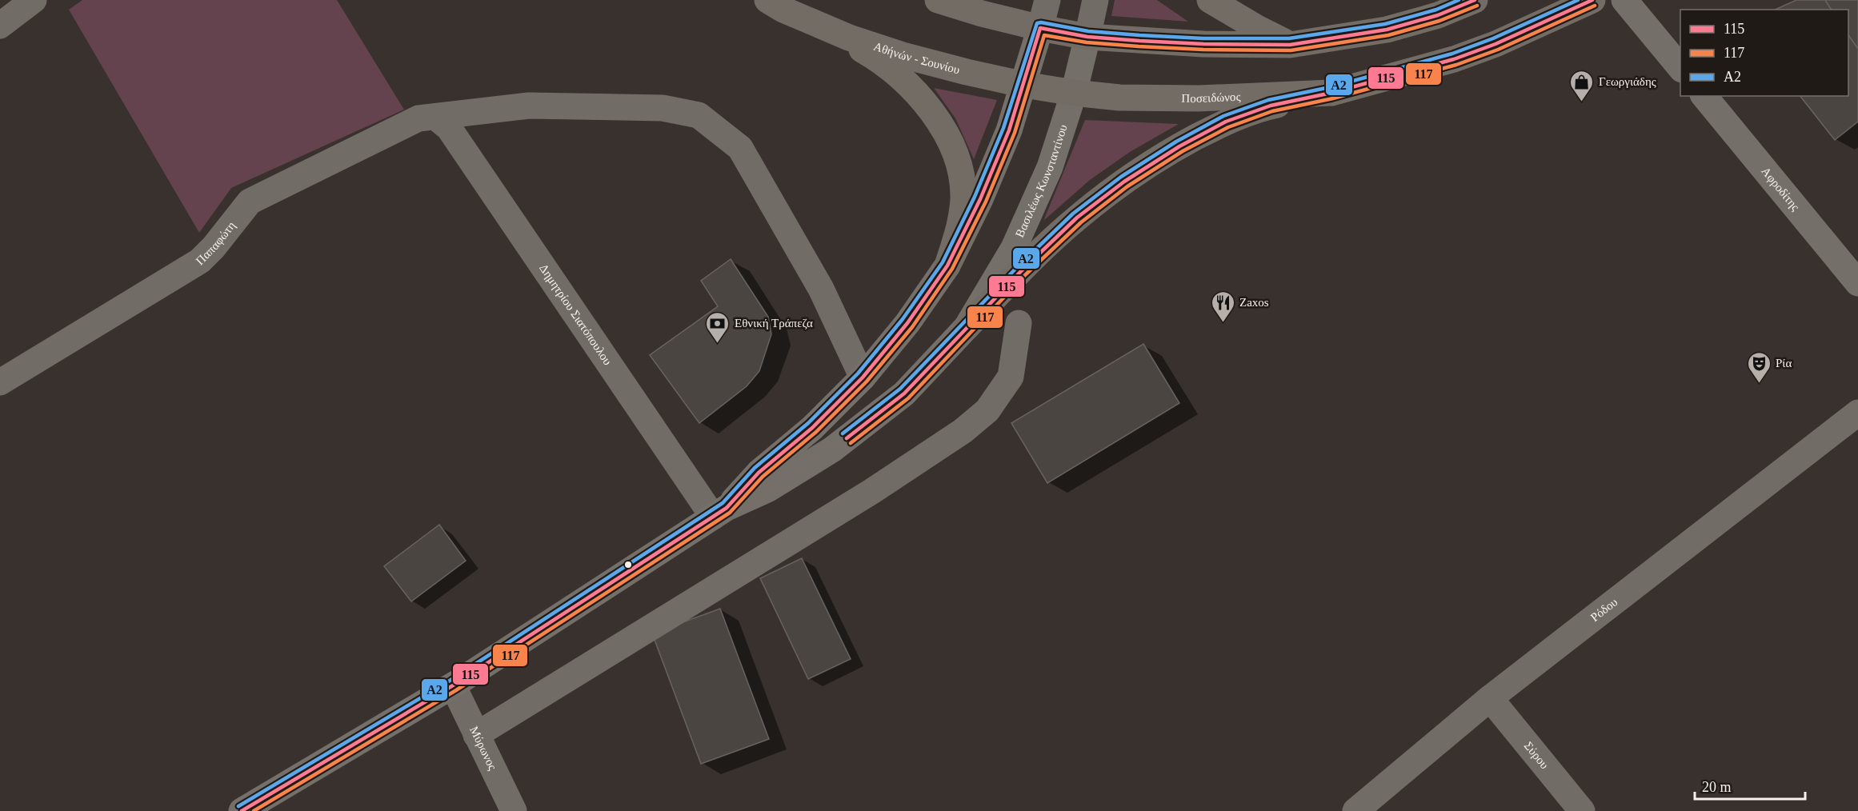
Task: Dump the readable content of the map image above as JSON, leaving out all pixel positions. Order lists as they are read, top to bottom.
{
  "streets": {
    "main road": [
      "Αθήνών - Σουνίου",
      "Ποσειδώνος",
      "Βασιλέως Κωνσταντίνου",
      "Αφροδίτης"
    ],
    "street": [
      "Παπαφώτη",
      "Δημητρίου Σιατόπουλου",
      "Ρόδου",
      "Μύρωνος",
      "Σύρου"
    ]
  },
  "crossings": [
    ["Αθήνών - Σουνίου", "Ποσειδώνος"],
    ["Αθήνών - Σουνίου", "Βασιλέως Κωνσταντίνου"],
    ["Ποσειδώνος", "Βασιλέως Κωνσταντίνου"],
    ["Βασιλέως Κωνσταντίνου", "Παπαφώτη"],
    ["Βασιλέως Κωνσταντίνου", "Δημητρίου Σιατόπουλου"],
    ["Βασιλέως Κωνσταντίνου", "Μύρωνος"],
    ["Παπαφώτη", "Δημητρίου Σιατόπουλου"],
    ["Ρόδου", "Σύρου"]
  ],
  "places": {
    "shop": ["Γεωργιάδης"],
    "restaurant": ["Zaxos"],
    "bank": ["Εθνική Τράπεζα"],
    "theatre": ["Ρία"]
  },
  "lines": ["transit line 115", "transit line Α2", "transit line 117"],
  "legend": ["115", "117", "Α2"],
  "scale_bar": "20 m"
}
